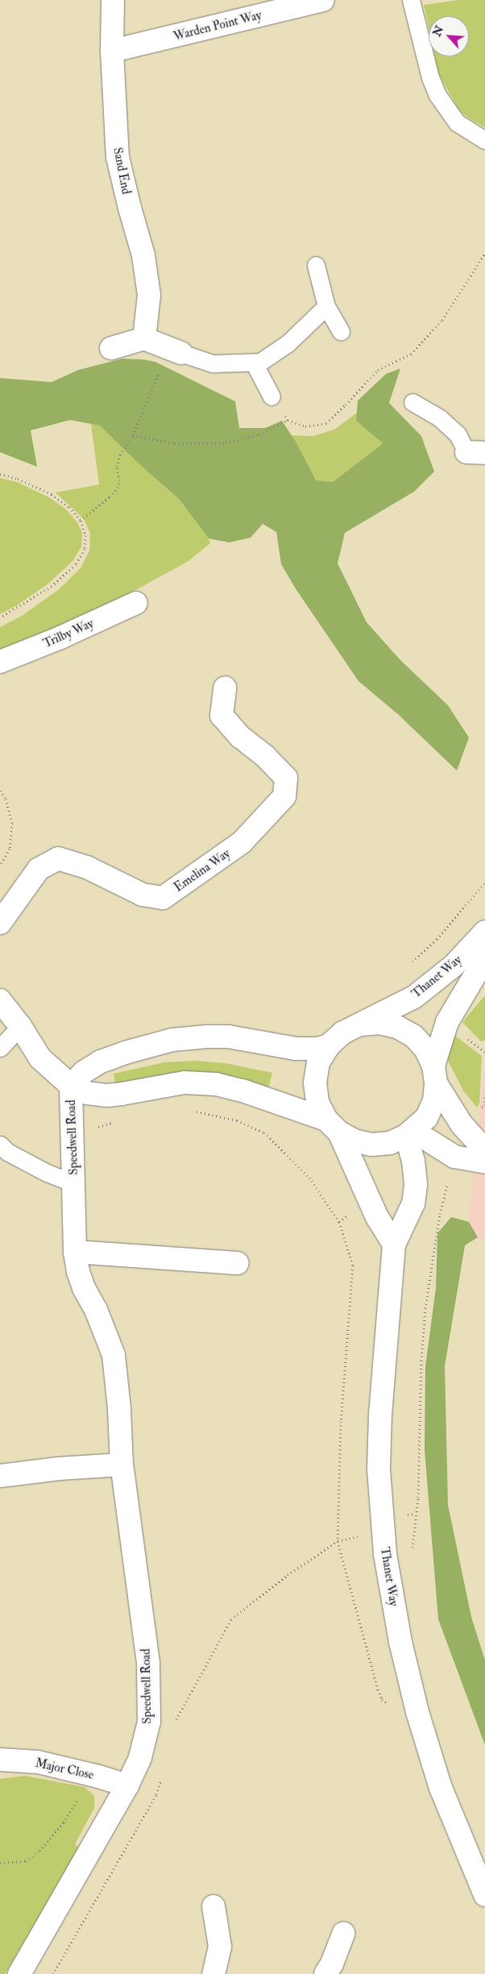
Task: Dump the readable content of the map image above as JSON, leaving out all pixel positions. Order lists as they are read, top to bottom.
{
  "streets": {
    "street": [
      "Warden Point Way",
      "Sand End",
      "Trilby Way",
      "Emelina Way",
      "Thanet Way",
      "Speedwell Road",
      "Major Close"
    ]
  },
  "crossings": [
    ["Warden Point Way", "Sand End"],
    ["Speedwell Road", "Major Close"]
  ],
  "north": "top left"
}
